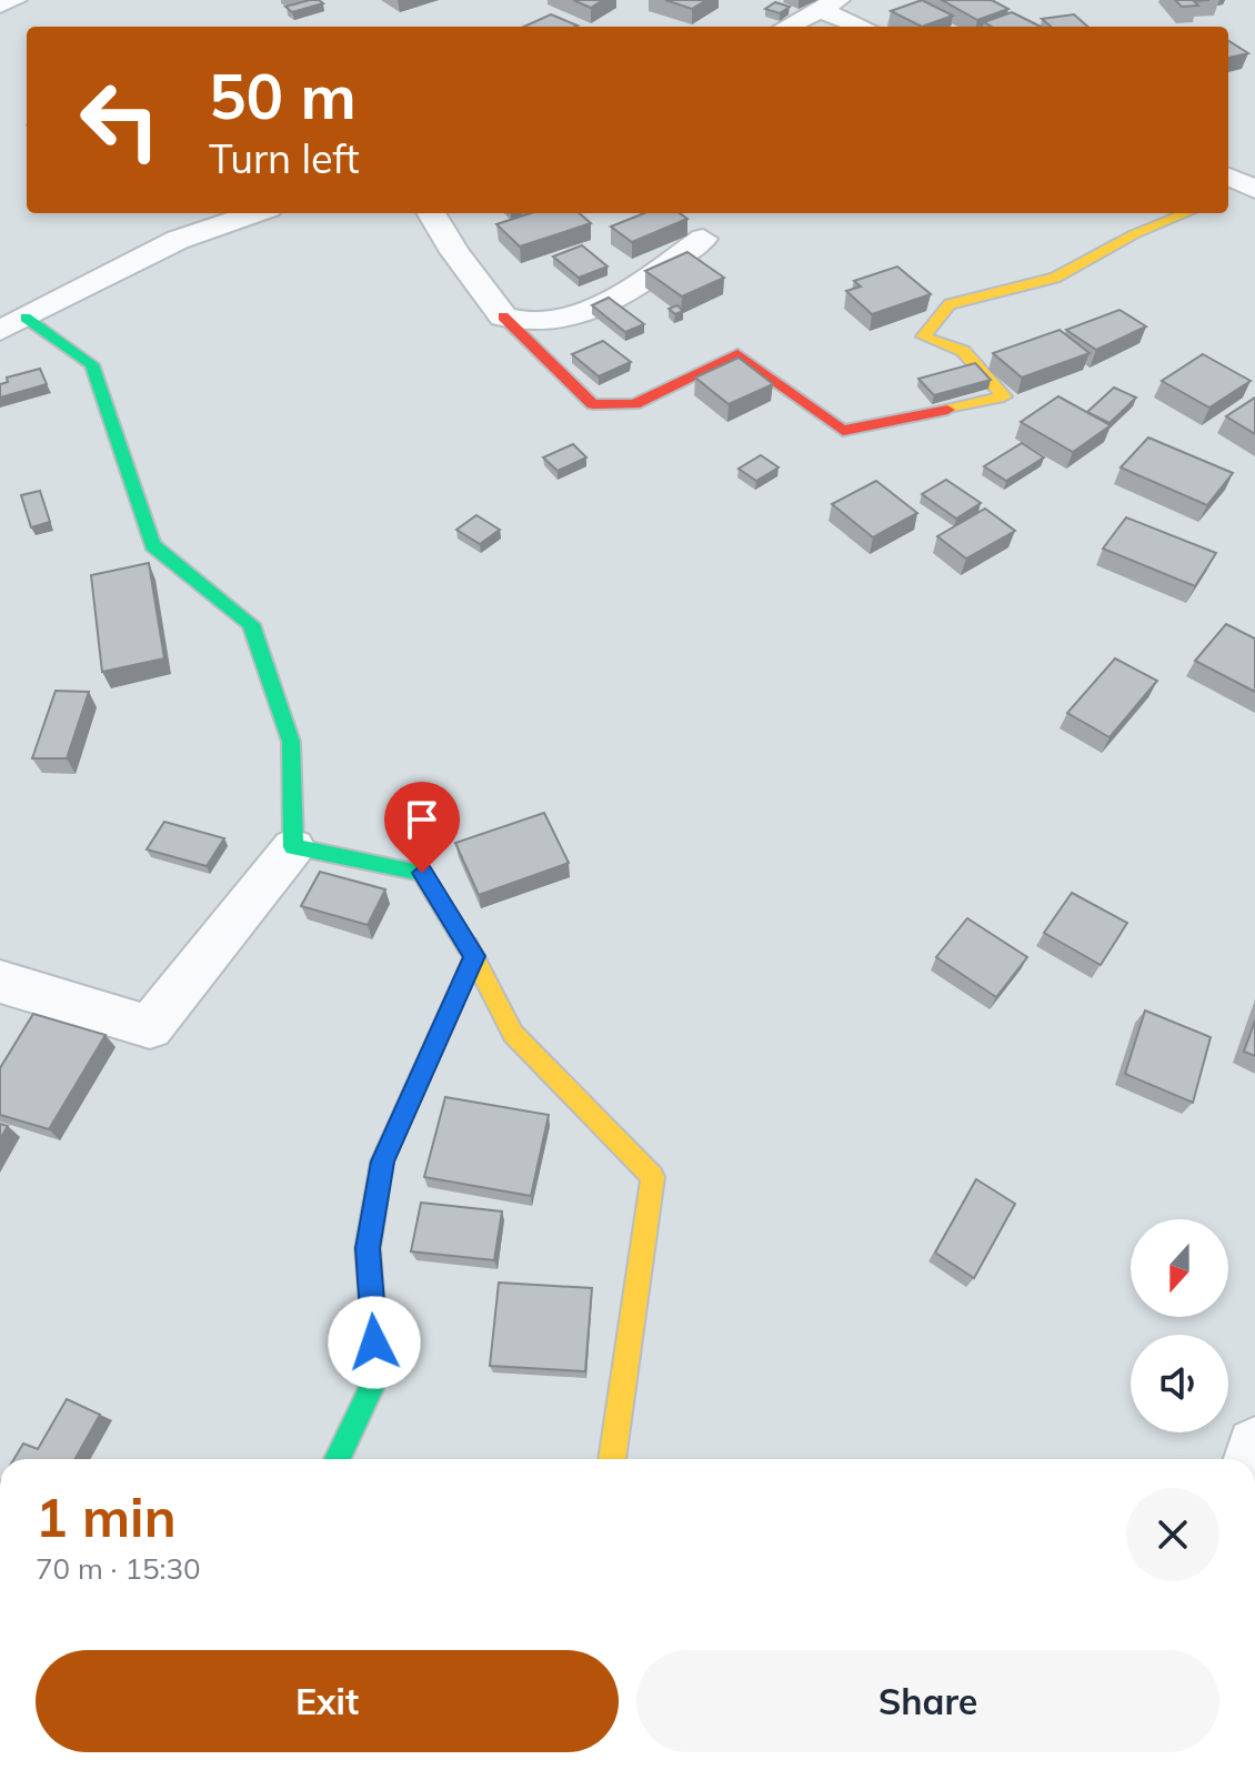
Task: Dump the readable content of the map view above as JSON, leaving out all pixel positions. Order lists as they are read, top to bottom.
{
  "north": "bottom",
  "page": {
    "turn": ["50 m", "Turn left"],
    "heading": ["1 min", "70 m · 15:30"],
    "buttons": ["Exit", "Share"]
  }
}
